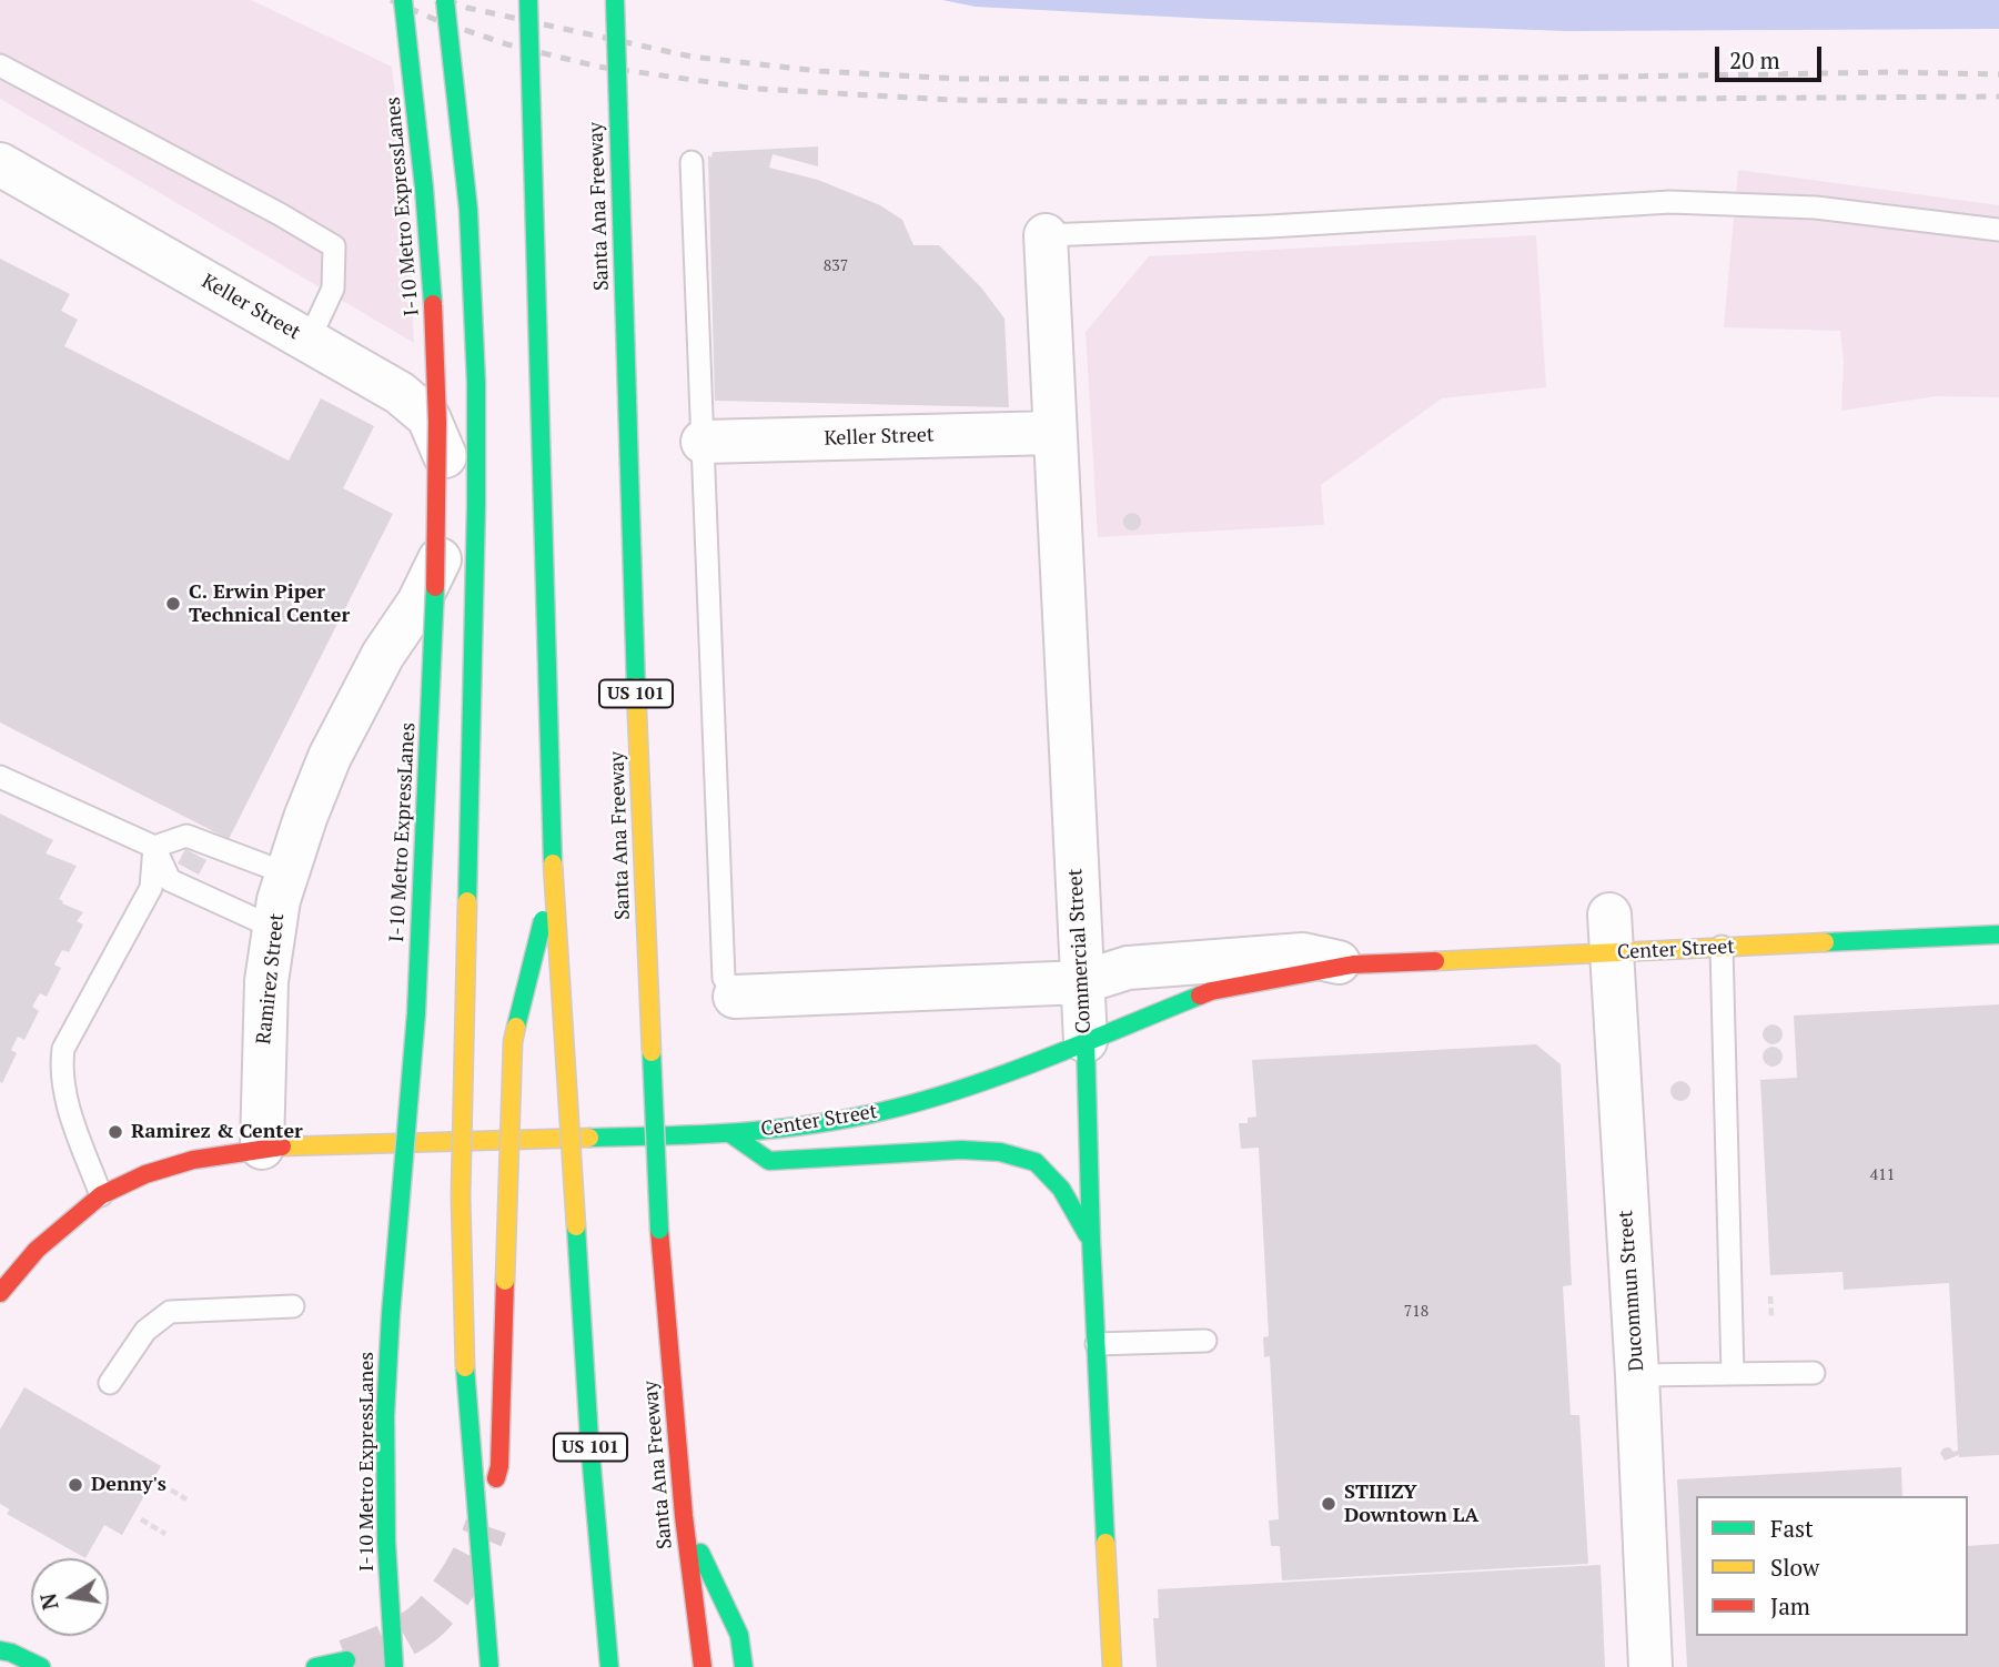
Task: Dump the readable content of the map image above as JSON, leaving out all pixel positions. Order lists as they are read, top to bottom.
{
  "streets": {
    "main road": [
      "I-10 Metro ExpressLanes",
      "Santa Ana Freeway",
      "US 101",
      "Center Street",
      "Commercial Street"
    ],
    "street": ["Keller Street", "Ramirez Street", "Ducommun Street"]
  },
  "crossings": [
    ["Keller Street", "Commercial Street"],
    ["Keller Street", "Ramirez Street"],
    ["Center Street", "Commercial Street"],
    ["Center Street", "Ramirez Street"],
    ["Center Street", "Ducommun Street"]
  ],
  "places": [
    "C. Erwin Piper Technical Center",
    "Ramirez & Center",
    "Denny's",
    "STIIIZY Downtown LA"
  ],
  "house_numbers": ["837", "411", "718"],
  "legend": ["Fast", "Slow", "Jam"],
  "scale_bar": "20 m",
  "north": "left"
}
